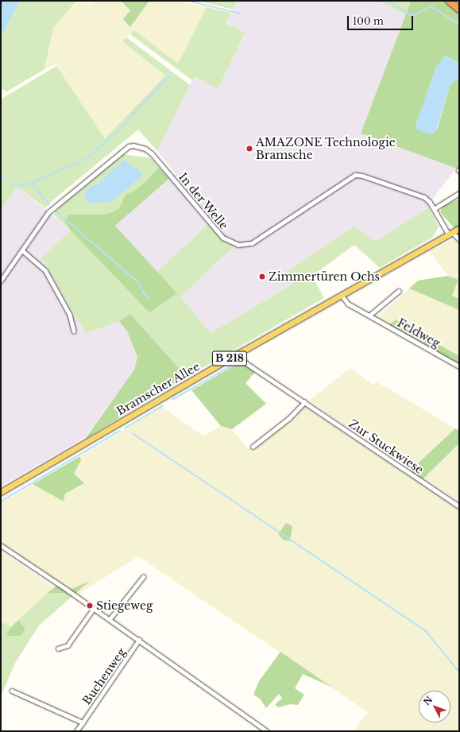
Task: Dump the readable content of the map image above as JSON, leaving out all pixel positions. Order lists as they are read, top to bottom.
{
  "streets": {
    "main road": ["B 218", "Bramscher Allee"],
    "street": [
      "In der Welle",
      "Feldweg",
      "Zur Stuckwiese",
      "Buchenweg"
    ]
  },
  "crossings": [
    ["In der Welle", "Bramscher Allee"],
    ["Feldweg", "Bramscher Allee"],
    ["Bramscher Allee", "Zur Stuckwiese"]
  ],
  "places": ["AMAZONE Technologie Bramsche", "Zimmertüren Ochs", "Stiegeweg"],
  "scale_bar": "100 m",
  "north": "top left"
}
